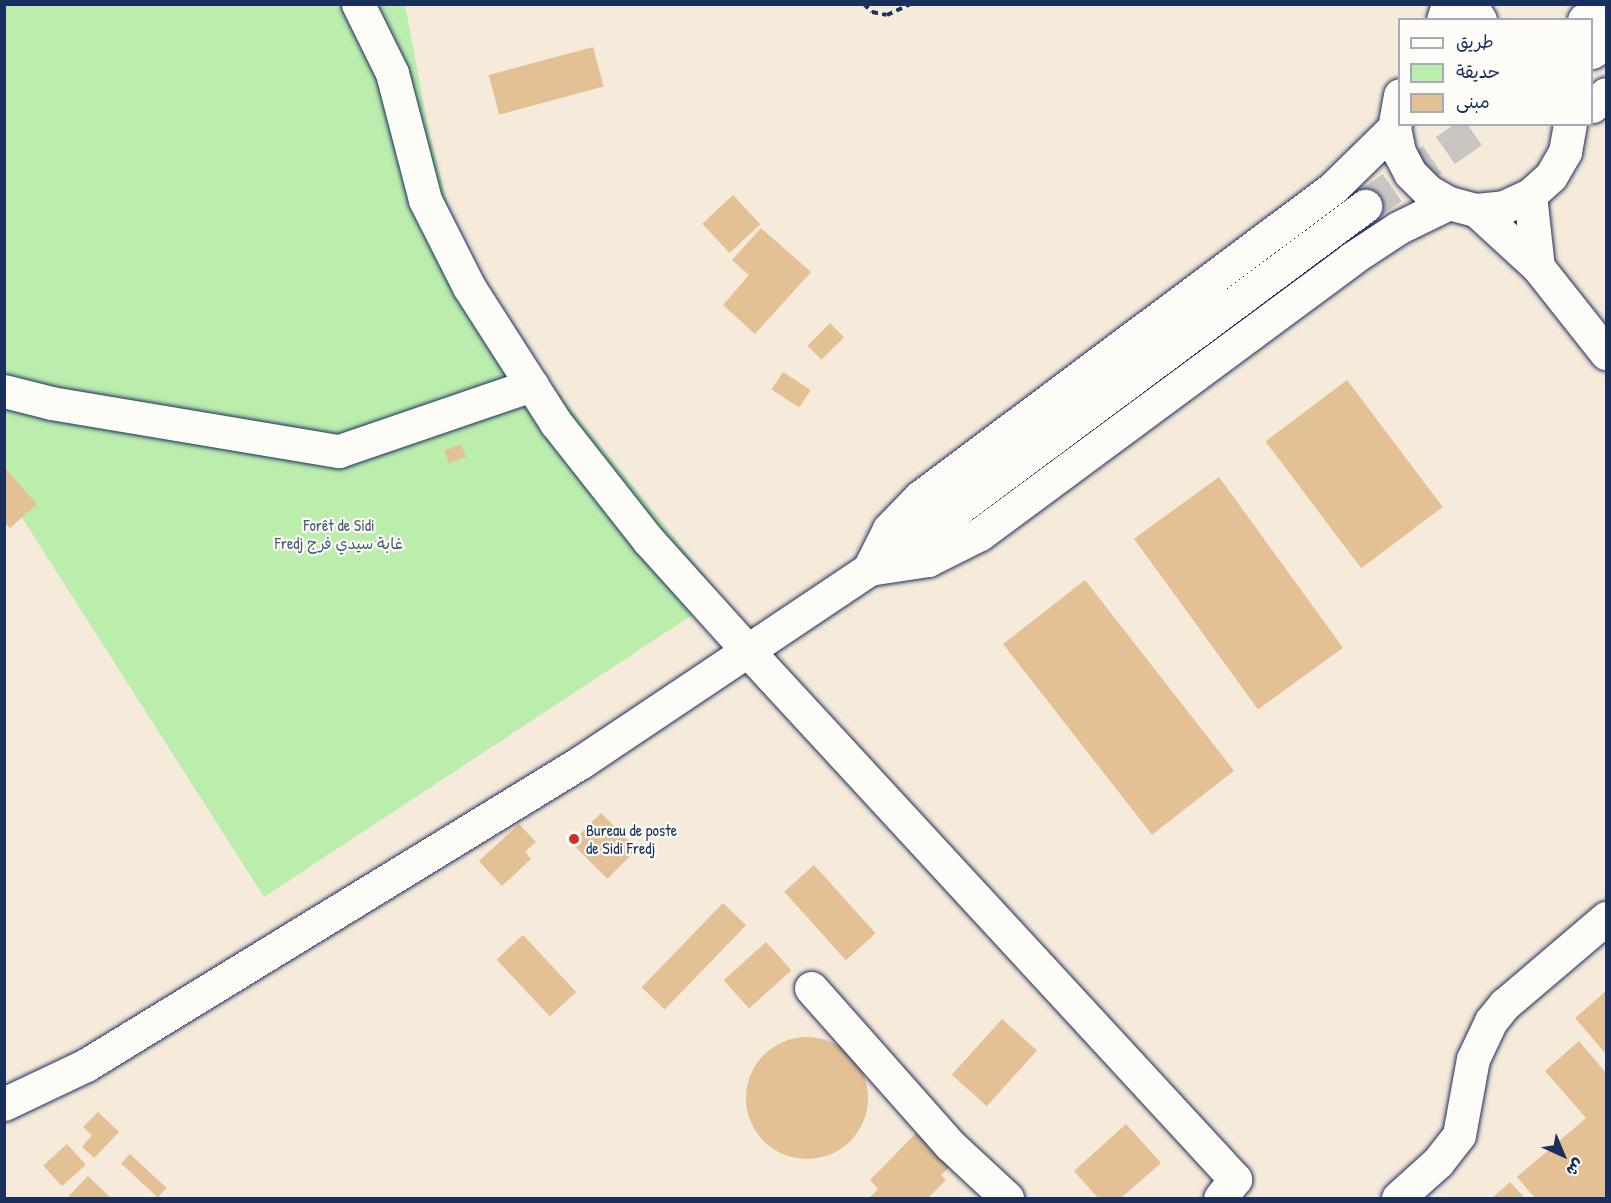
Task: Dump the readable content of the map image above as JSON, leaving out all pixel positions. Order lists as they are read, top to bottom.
{
  "parks": ["Forêt de Sidi Fredj غابة سيدي فرج"],
  "places": ["Bureau de poste de Sidi Fredj"],
  "legend": ["طريق", "حديقة", "مبنى"],
  "north": "bottom right"
}
